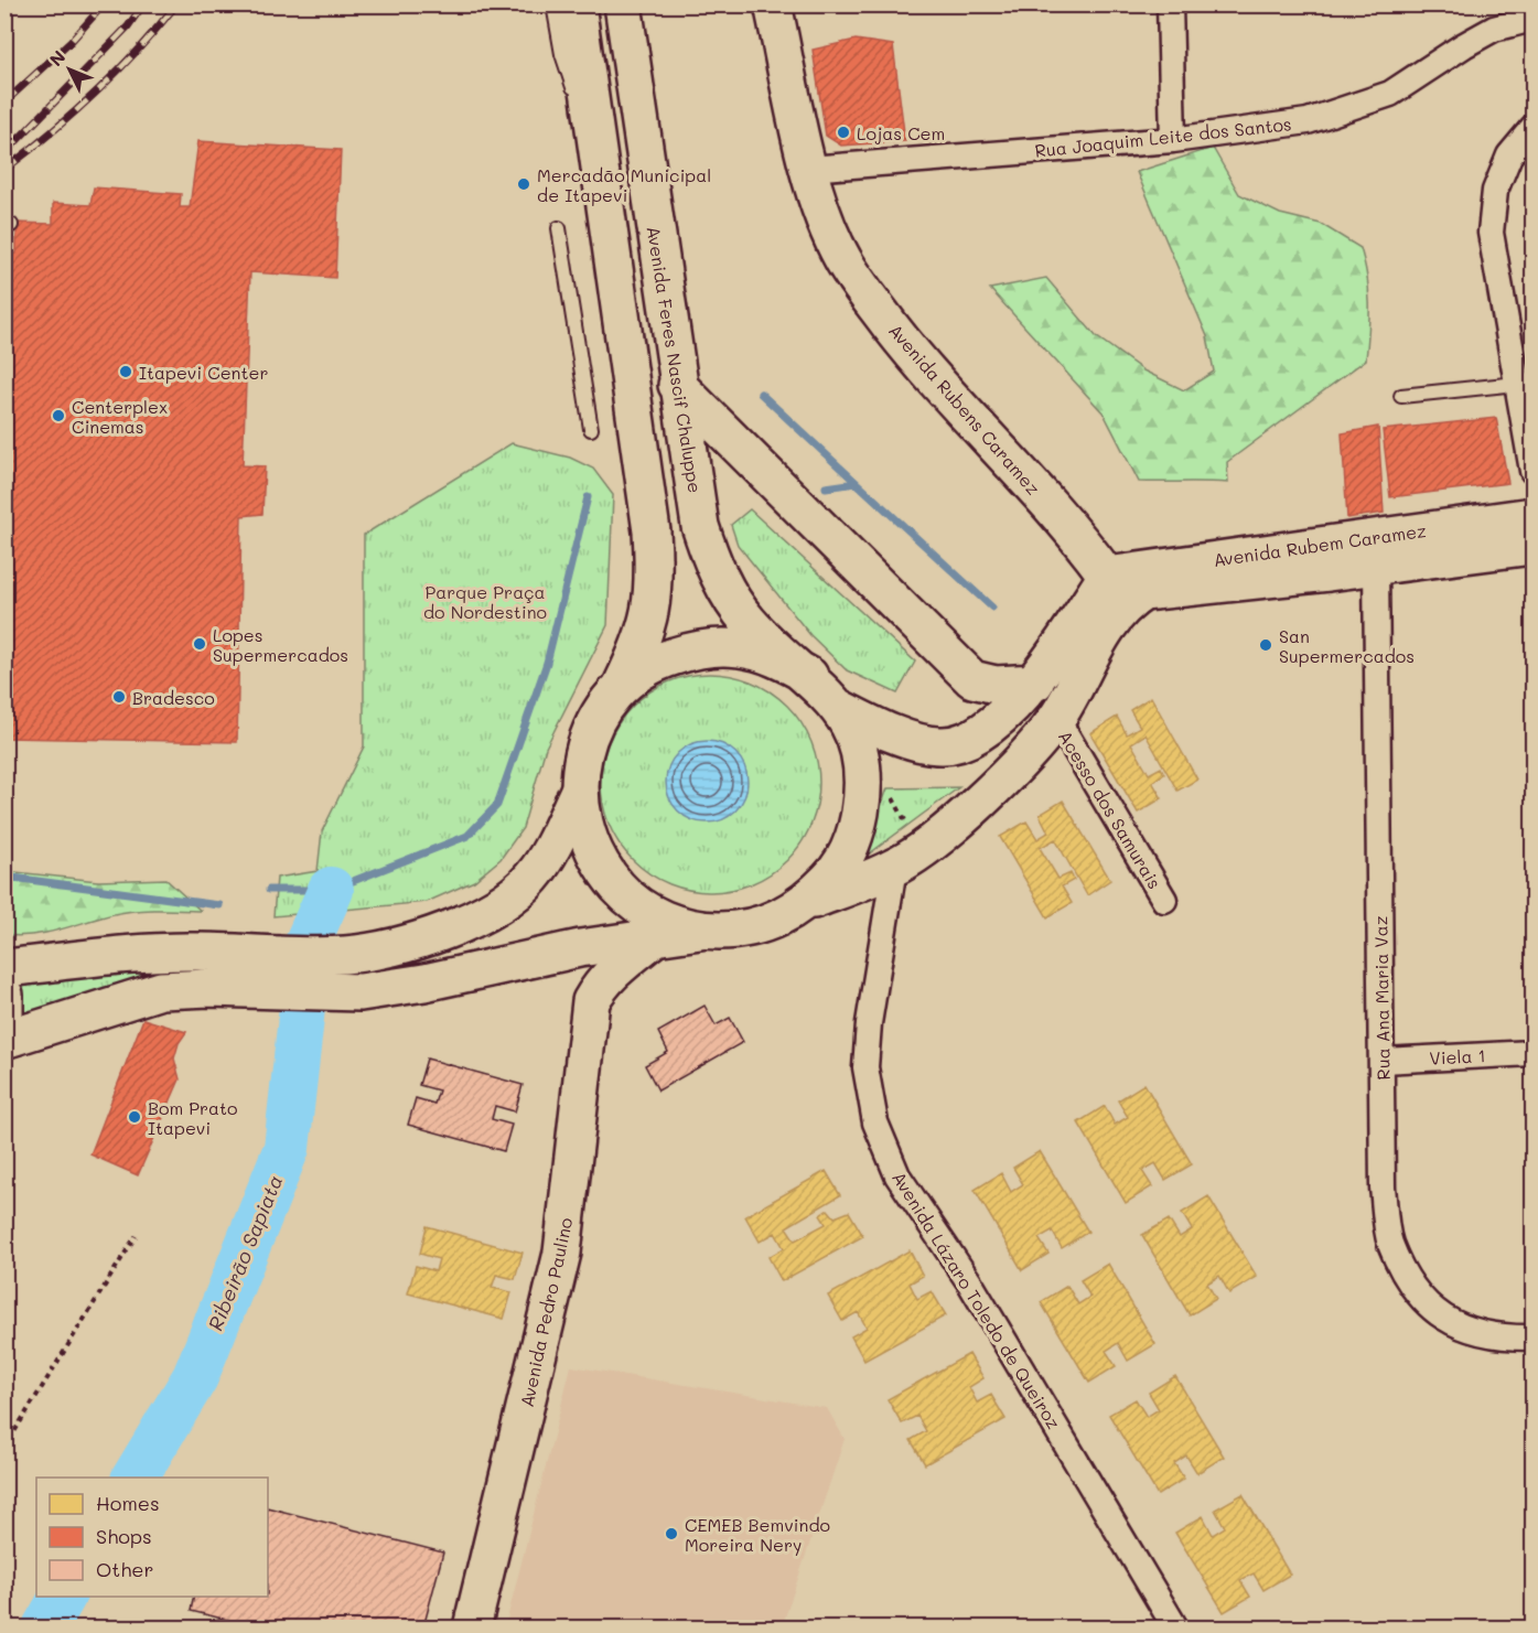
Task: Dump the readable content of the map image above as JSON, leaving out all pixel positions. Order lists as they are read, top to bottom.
{
  "streets": {
    "main road": [
      "Avenida Feres Nascif Chaluppe",
      "Avenida Rubens Caramez",
      "Avenida Rubem Caramez",
      "Avenida Pedro Paulino"
    ],
    "street": [
      "Rua Joaquim Leite dos Santos",
      "Acesso dos Samurais",
      "Rua Ana Maria Vaz",
      "Viela 1",
      "Avenida Lázaro Toledo de Queiroz"
    ]
  },
  "crossings": [
    ["Rua Joaquim Leite dos Santos", "Avenida Rubens Caramez"],
    ["Avenida Rubens Caramez", "Avenida Rubem Caramez"],
    ["Avenida Rubem Caramez", "Rua Ana Maria Vaz"],
    ["Rua Ana Maria Vaz", "Viela 1"]
  ],
  "water": ["Ribeirão Sapiata"],
  "parks": ["Parque Praça do Nordestino"],
  "places": [
    "Lojas Cem",
    "Mercadão Municipal de Itapevi",
    "Itapevi Center",
    "Centerplex Cinemas",
    "Lopes Supermercados",
    "San Supermercados",
    "Bradesco",
    "Bom Prato Itapevi",
    "CEMEB Bemvindo Moreira Nery"
  ],
  "legend": ["Homes", "Shops", "Other"],
  "north": "top left"
}
